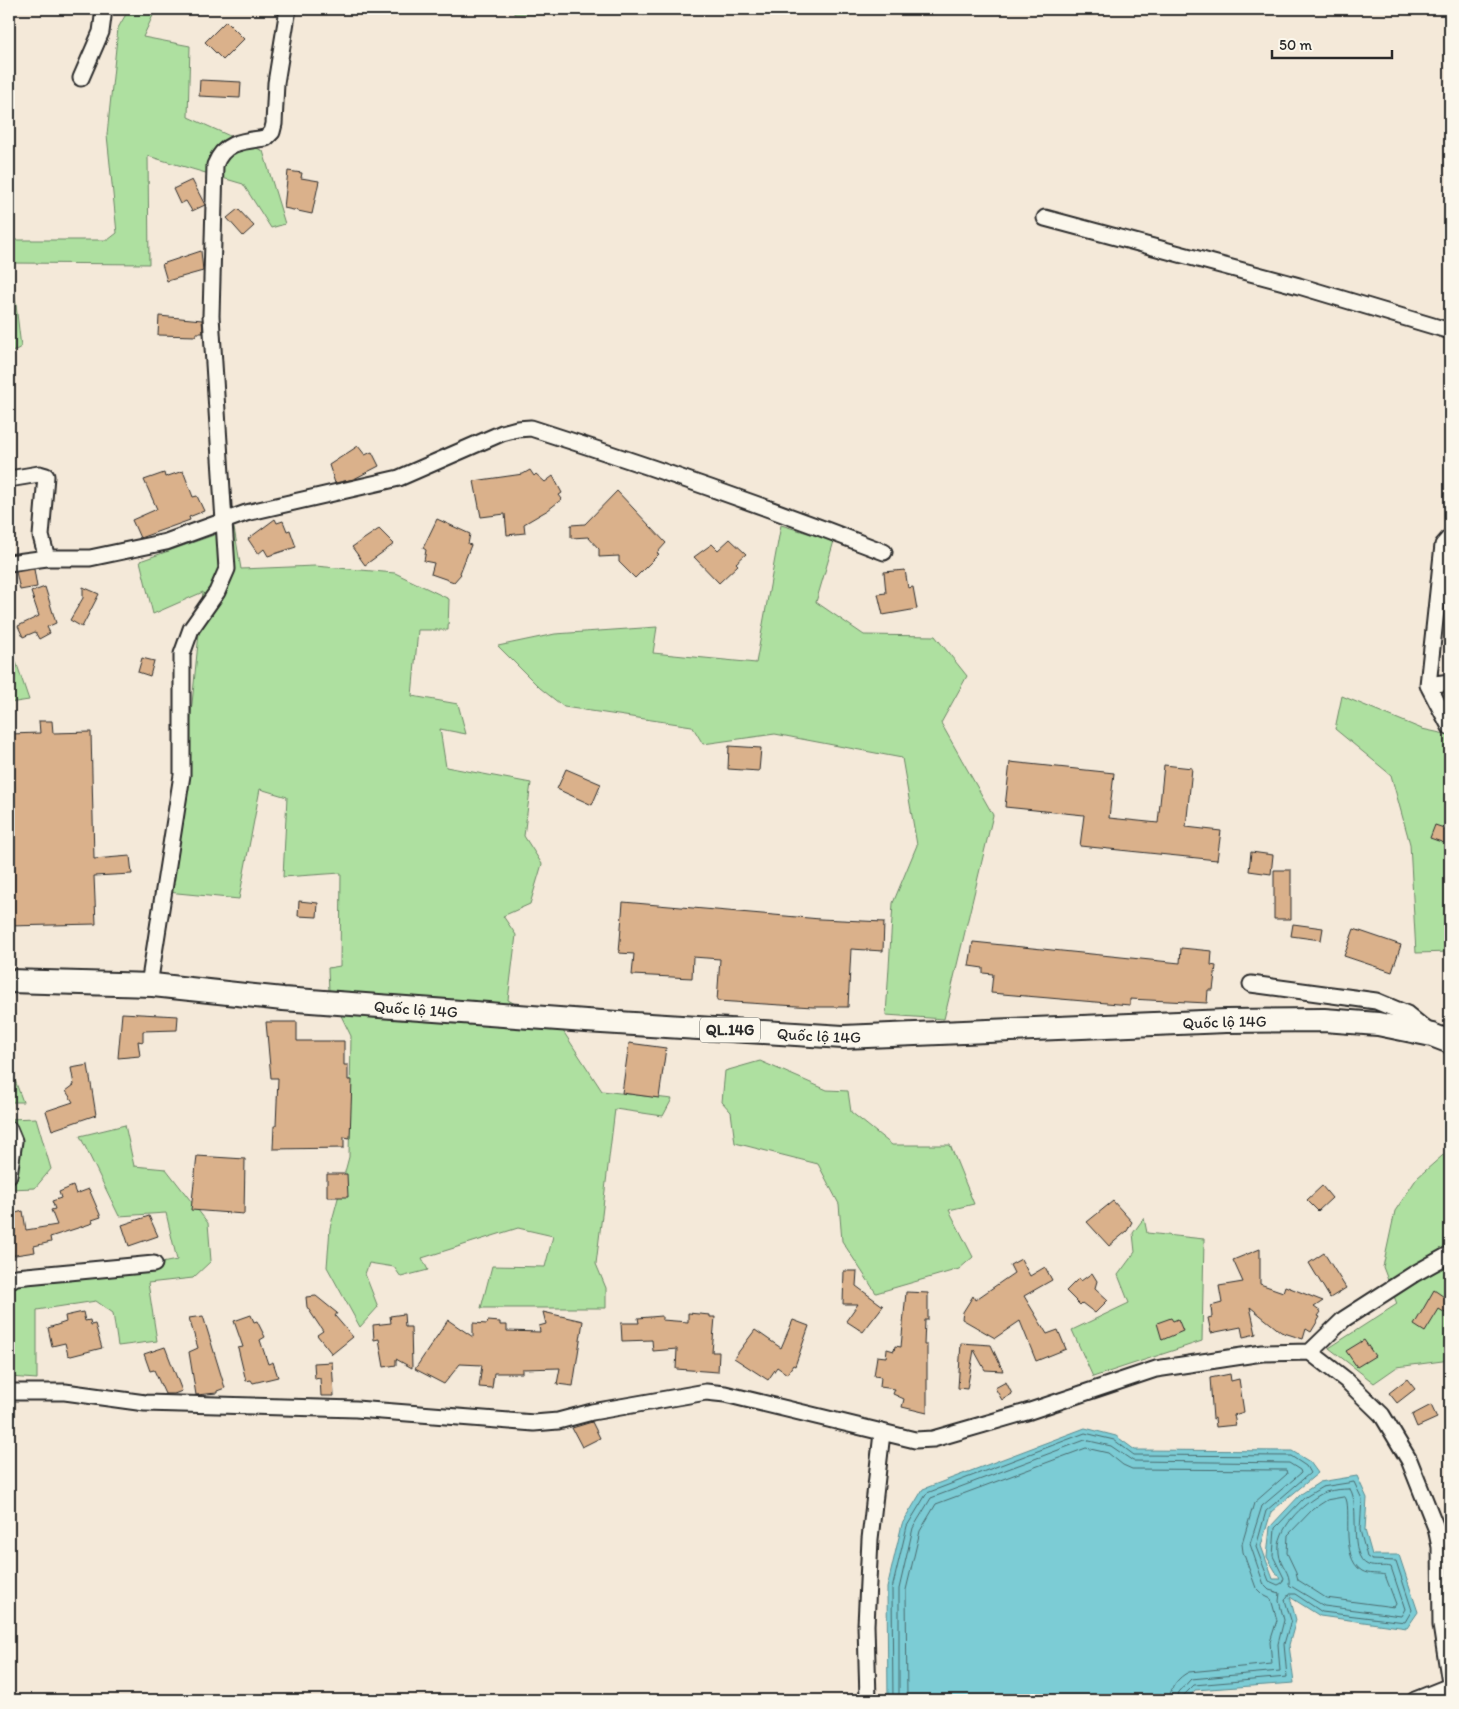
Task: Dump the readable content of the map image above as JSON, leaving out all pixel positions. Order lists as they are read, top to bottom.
{
  "streets": {
    "main road": ["Quốc lộ 14G", "QL.14G"]
  },
  "scale_bar": "50 m"
}
